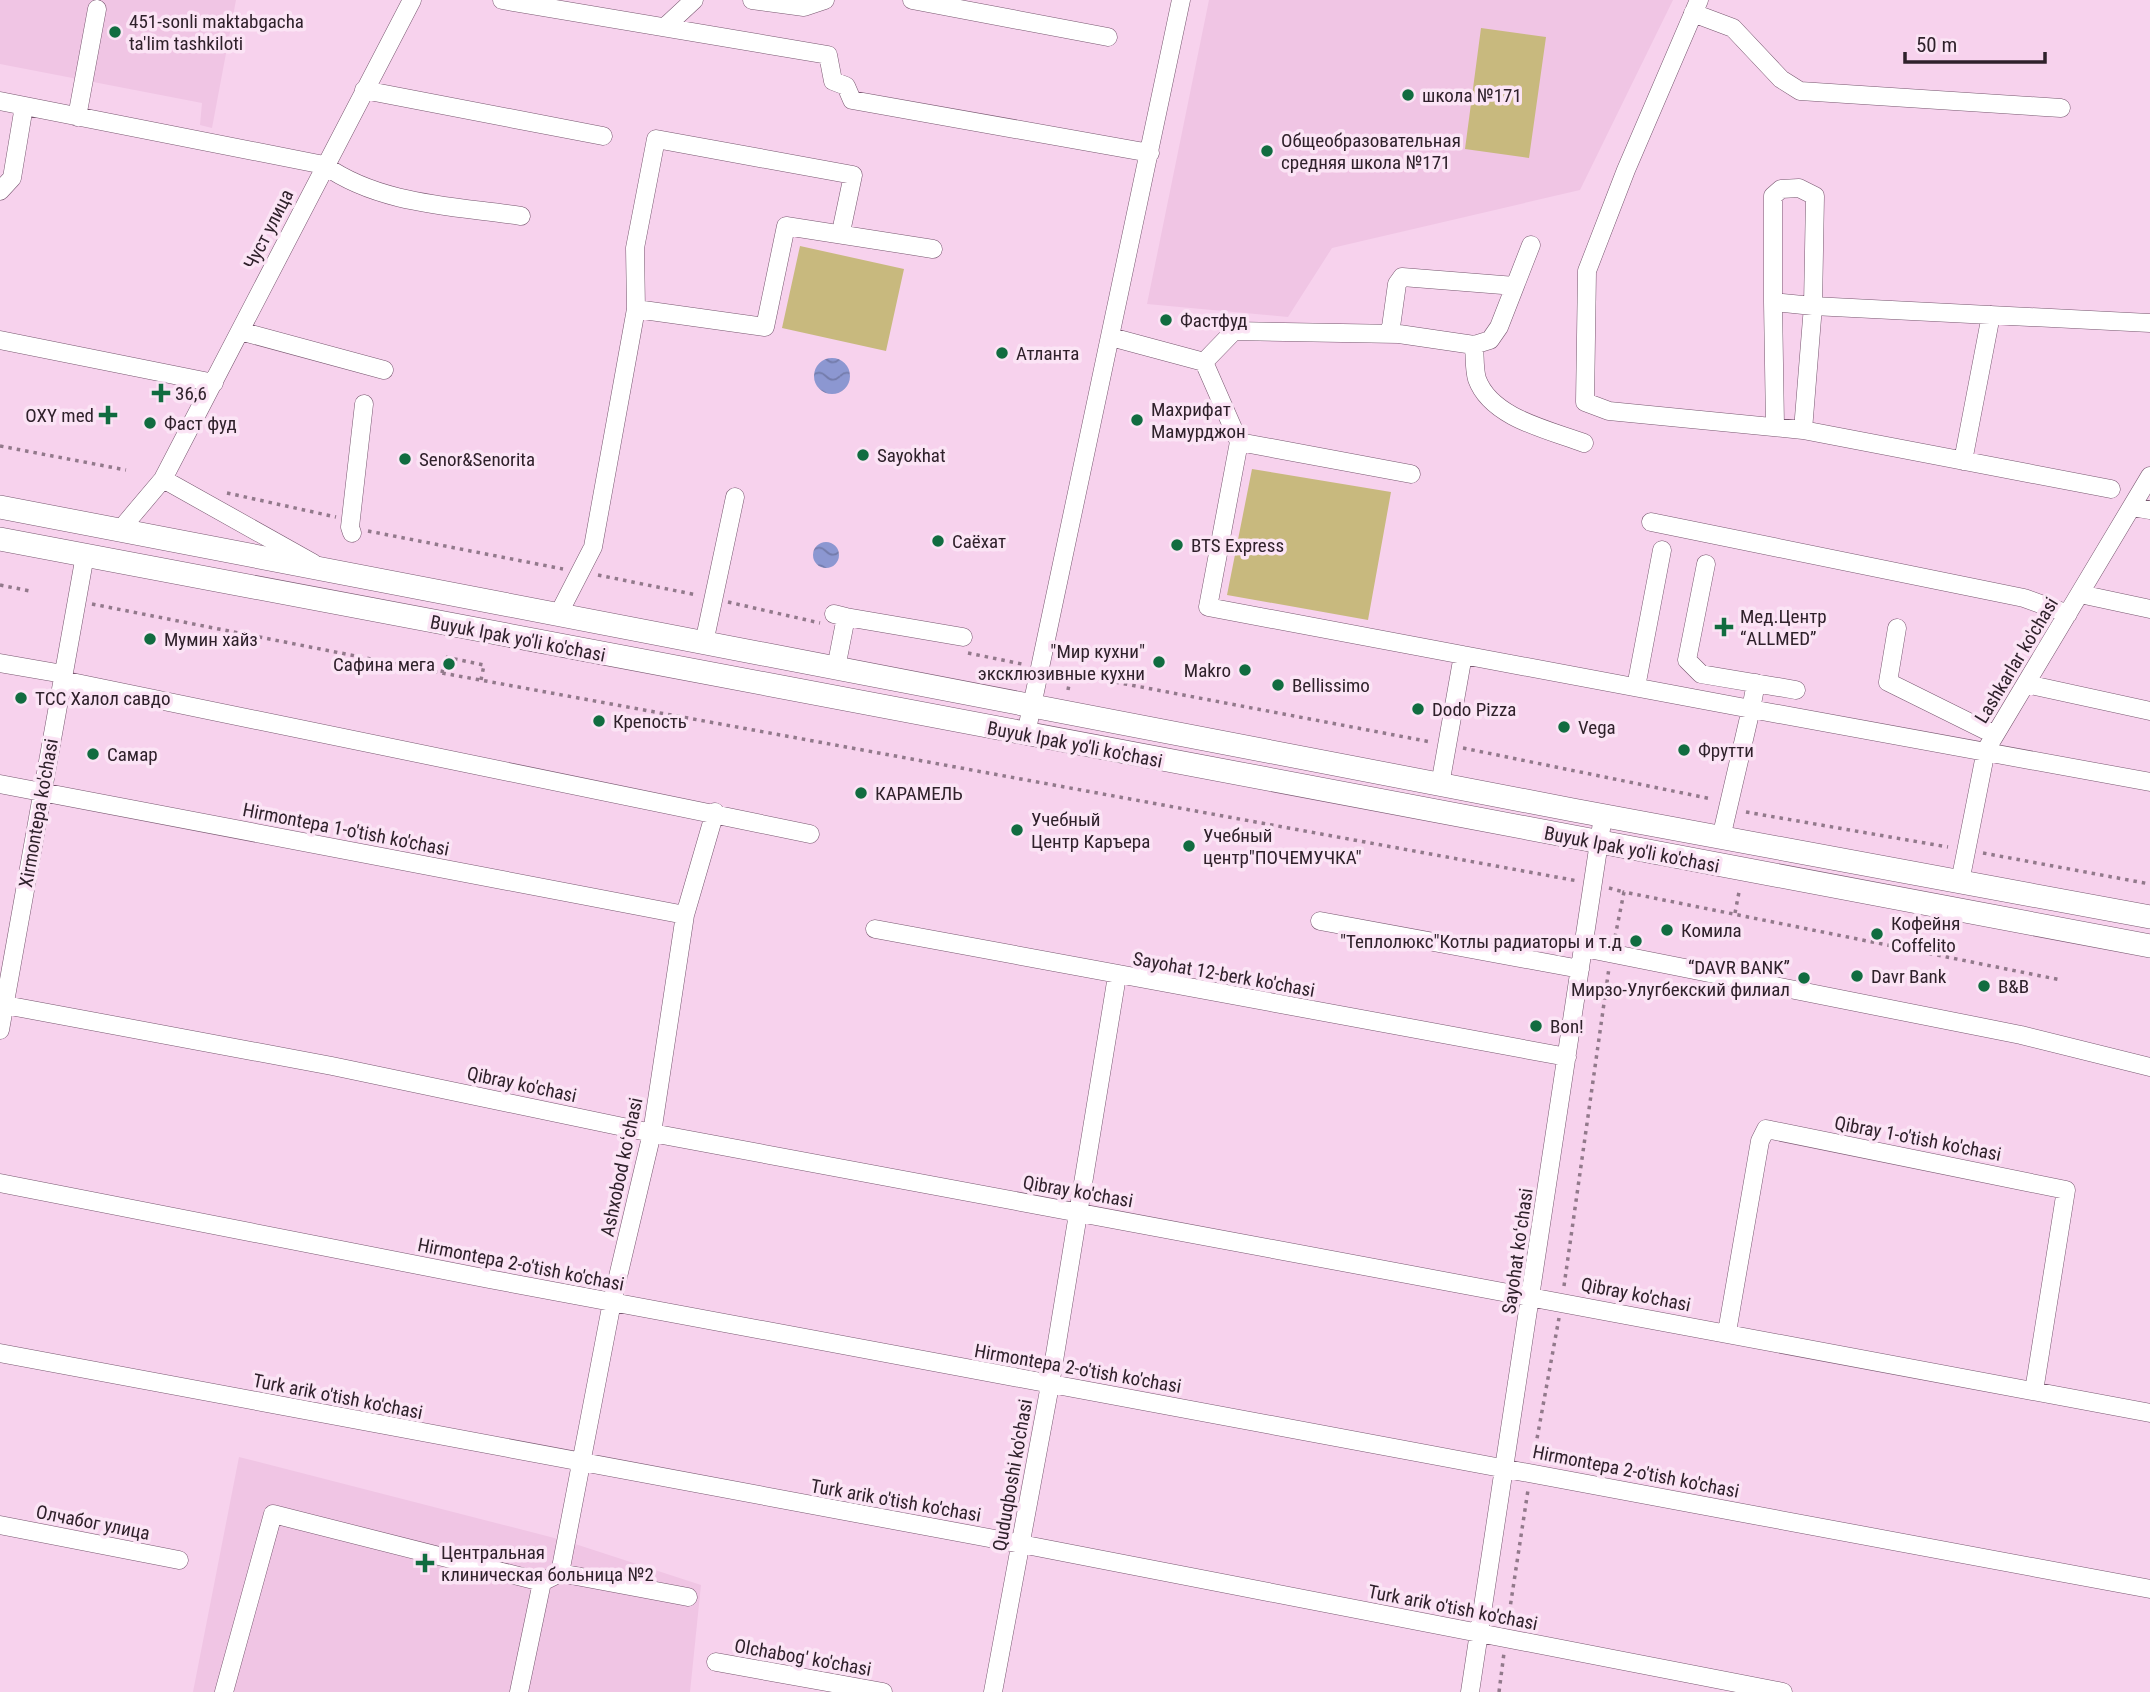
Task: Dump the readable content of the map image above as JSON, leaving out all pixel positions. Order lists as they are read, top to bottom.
{
  "streets": {
    "main road": ["Buyuk Ipak yo'li ko'chasi", "Xirmontepa ko'chasi"],
    "street": [
      "Чуст улица",
      "Lashkarlar ko'chasi",
      "Hirmontepa 1-o'tish ko'chasi",
      "Sayohat 12-berk ko'chasi",
      "Qibray ko'chasi",
      "Qibray 1-o'tish ko'chasi",
      "Ashxobod koʻchasi",
      "Sayohat koʻchasi",
      "Hirmontepa 2-o'tish ko'chasi",
      "Turk arik o'tish ko'chasi",
      "Quduqboshi ko'chasi",
      "Олчабог улица",
      "Olchabog' ko'chasi"
    ]
  },
  "crossings": [
    ["Чуст улица", "Buyuk Ipak yo'li ko'chasi"],
    ["Buyuk Ipak yo'li ko'chasi", "Lashkarlar ko'chasi"],
    ["Buyuk Ipak yo'li ko'chasi", "Xirmontepa ko'chasi"],
    ["Buyuk Ipak yo'li ko'chasi", "Sayohat koʻchasi"],
    ["Xirmontepa ko'chasi", "Hirmontepa 1-o'tish ko'chasi"],
    ["Xirmontepa ko'chasi", "Qibray ko'chasi"],
    ["Hirmontepa 1-o'tish ko'chasi", "Ashxobod koʻchasi"],
    ["Sayohat 12-berk ko'chasi", "Sayohat koʻchasi"],
    ["Sayohat 12-berk ko'chasi", "Quduqboshi ko'chasi"],
    ["Qibray ko'chasi", "Qibray 1-o'tish ko'chasi"],
    ["Qibray ko'chasi", "Ashxobod koʻchasi"],
    ["Qibray ko'chasi", "Sayohat koʻchasi"],
    ["Qibray ko'chasi", "Quduqboshi ko'chasi"],
    ["Ashxobod koʻchasi", "Hirmontepa 2-o'tish ko'chasi"],
    ["Ashxobod koʻchasi", "Turk arik o'tish ko'chasi"],
    ["Sayohat koʻchasi", "Hirmontepa 2-o'tish ko'chasi"],
    ["Sayohat koʻchasi", "Turk arik o'tish ko'chasi"],
    ["Hirmontepa 2-o'tish ko'chasi", "Quduqboshi ko'chasi"],
    ["Turk arik o'tish ko'chasi", "Quduqboshi ko'chasi"]
  ],
  "places": {
    "other": [
      "451-sonli maktabgacha ta'lim tashkiloti",
      "школа №171",
      "Общеобразовательная средняя школа №171",
      "Фастфуд",
      "Атланта",
      "Махрифат Мамурджон",
      "Фаст фуд",
      "Sayokhat",
      "Senor&Senorita",
      "Саёхат",
      "BTS Express",
      "Мумин хайз",
      "\"Мир кухни\" эксклюзивные кухни",
      "Сафина мега",
      "Makro",
      "Bellissimo",
      "ТСС Халол савдо",
      "Dodo Pizza",
      "Крепость",
      "Vega",
      "Фрутти",
      "Самар",
      "КАРАМЕЛЬ",
      "Учебный Центр Каръера",
      "Учебный центр\"ПОЧЕМУЧКА\"",
      "Комила",
      "Кофейня Coffelito",
      "\"Теплолюкс\"Котлы радиаторы и т.д",
      "Davr Bank",
      "“DAVR BANK” Мирзо-Улугбекский филиал",
      "B&B",
      "Bon!"
    ],
    "health": [
      "36,6",
      "OXY med",
      "Мед.Центр “ALLMED”",
      "Центральная клиническая больница №2"
    ]
  },
  "scale_bar": "50 m"
}
